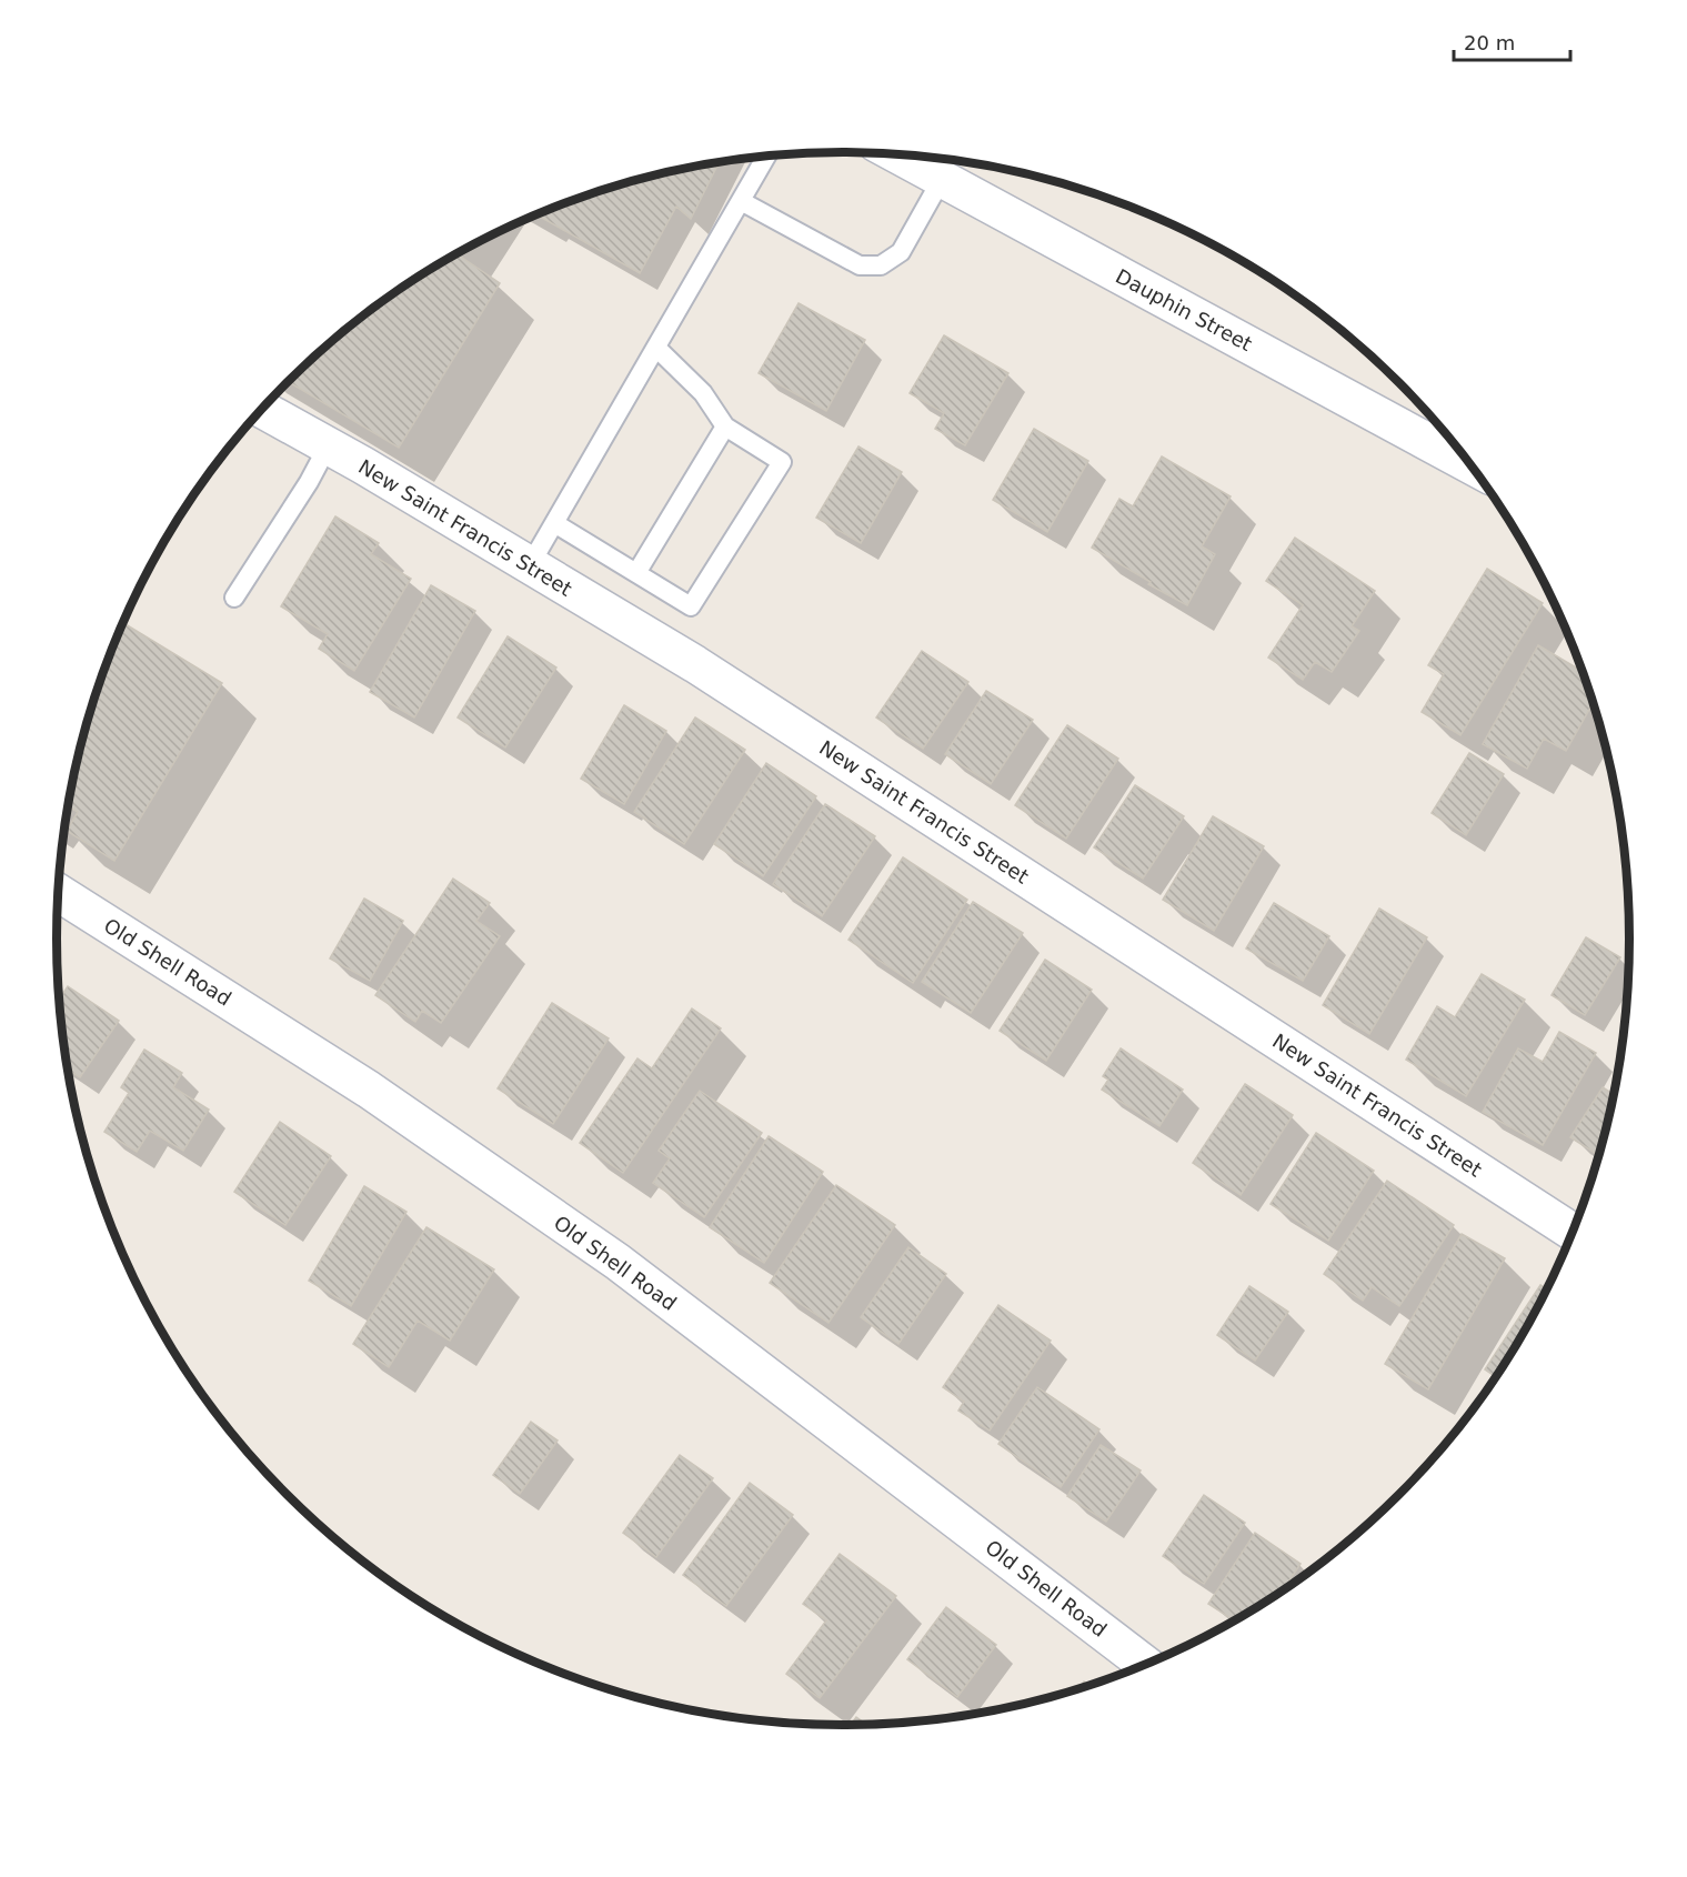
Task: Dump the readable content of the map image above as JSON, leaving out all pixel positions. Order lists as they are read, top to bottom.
{
  "streets": {
    "street": ["Dauphin Street", "New Saint Francis Street", "Old Shell Road"]
  },
  "scale_bar": "20 m"
}
